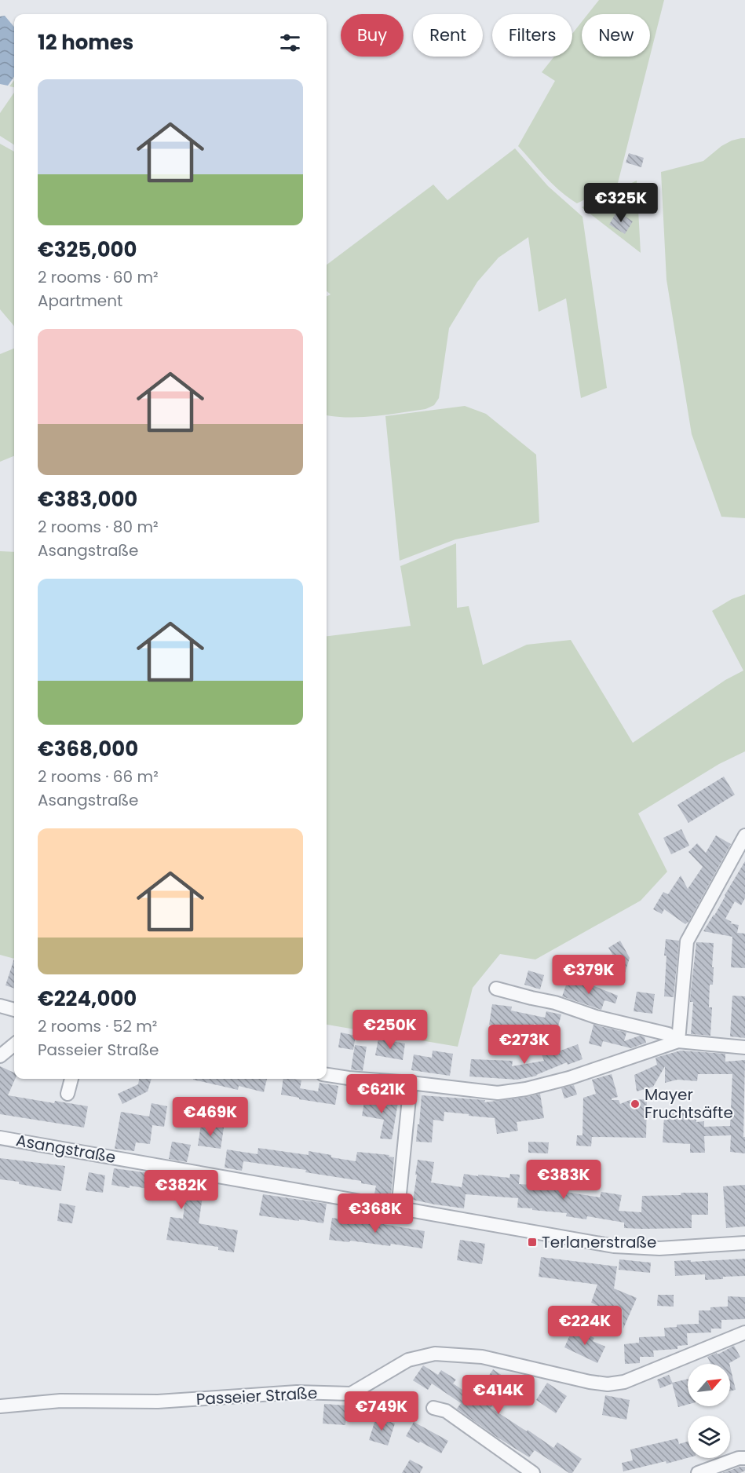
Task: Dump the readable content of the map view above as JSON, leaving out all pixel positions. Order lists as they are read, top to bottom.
{
  "streets": {
    "street": ["Asangstraße", "Passeier Straße"]
  },
  "places": {
    "other": ["Mayer Fruchtsäfte"],
    "transit": ["Terlanerstraße"]
  },
  "north": "top right",
  "page": {
    "chip": [
      "Buy",
      "Rent",
      "Filters",
      "New"
    ],
    "heading": "12 homes",
    "list": [
      {
        "name": "€325,000",
        "note": "2 rooms · 60 m² · Apartment"
      },
      {
        "name": "€383,000",
        "note": "2 rooms · 80 m² · Asangstraße"
      },
      {
        "name": "€368,000",
        "note": "2 rooms · 66 m² · Asangstraße"
      },
      {
        "name": "€224,000",
        "note": "2 rooms · 52 m² · Passeier Straße"
      }
    ],
    "price": [
      "€325K",
      "€379K",
      "€250K",
      "€273K",
      "€621K",
      "€469K",
      "€383K",
      "€382K",
      "€368K",
      "€224K",
      "€414K",
      "€749K"
    ]
  }
}
